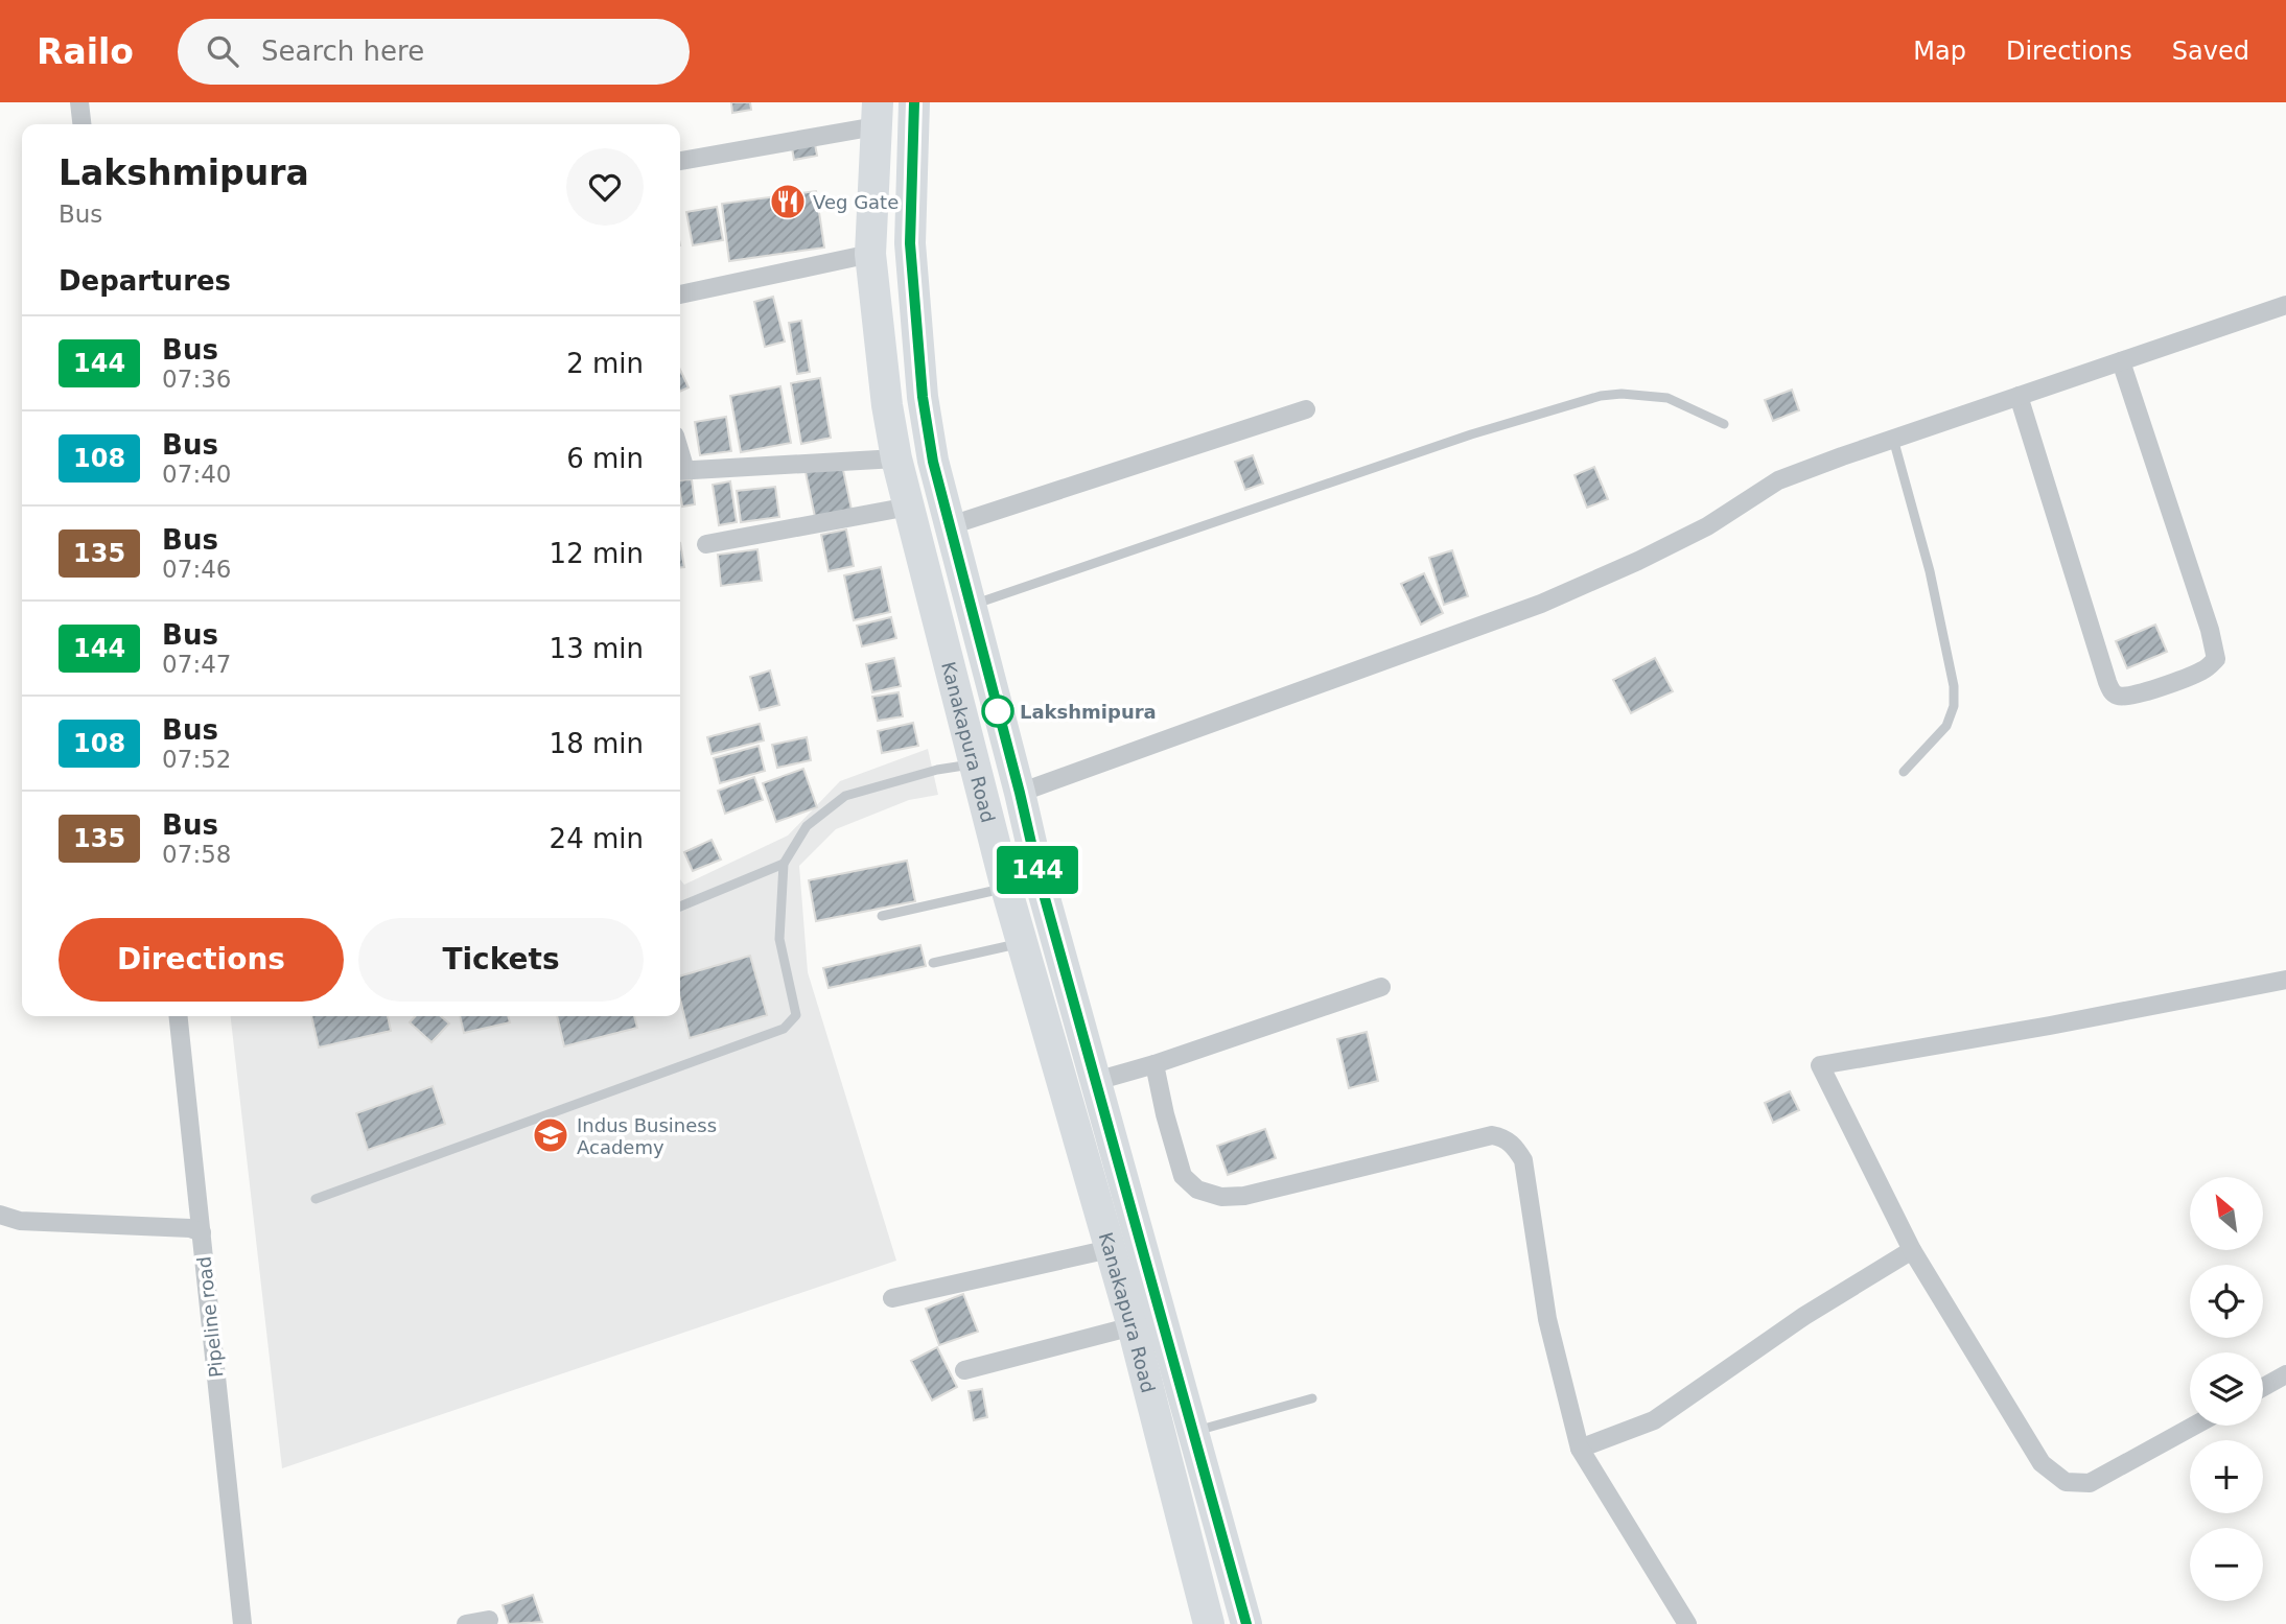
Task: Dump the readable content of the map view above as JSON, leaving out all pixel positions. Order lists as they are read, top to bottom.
{
  "streets": {
    "highway": ["Kanakapura Road"],
    "street": ["Pipeline road"]
  },
  "places": {
    "restaurant": ["Veg Gate"],
    "other": ["Lakshmipura"],
    "school or university": ["Indus Business Academy"]
  },
  "lines": ["bus line 144"],
  "north": "top left",
  "page": {
    "header": "Railo",
    "search": "Search here",
    "nav": ["Map", "Directions", "Saved"],
    "on_map": "144",
    "heading": [
      ["Lakshmipura", "Bus"],
      "Departures"
    ],
    "list": [
      {
        "mark": "144",
        "name": "Bus",
        "note": "07:36",
        "value": "2 min"
      },
      {
        "mark": "108",
        "name": "Bus",
        "note": "07:40",
        "value": "6 min"
      },
      {
        "mark": "135",
        "name": "Bus",
        "note": "07:46",
        "value": "12 min"
      },
      {
        "mark": "144",
        "name": "Bus",
        "note": "07:47",
        "value": "13 min"
      },
      {
        "mark": "108",
        "name": "Bus",
        "note": "07:52",
        "value": "18 min"
      },
      {
        "mark": "135",
        "name": "Bus",
        "note": "07:58",
        "value": "24 min"
      }
    ],
    "buttons": ["Directions", "Tickets"],
    "map_buttons": ["+", "−"]
  }
}
